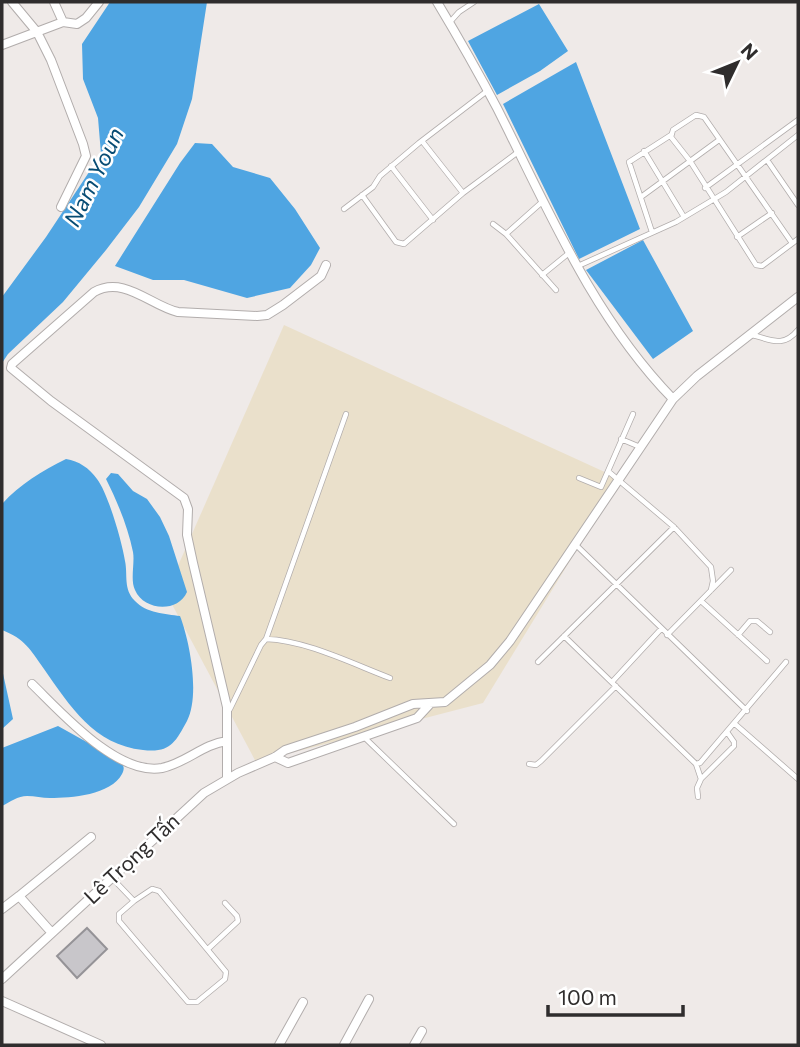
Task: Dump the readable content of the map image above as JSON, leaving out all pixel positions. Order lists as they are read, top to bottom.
{
  "streets": {
    "street": ["Lê Trọng Tấn"]
  },
  "water": ["Nam Youn"],
  "scale_bar": "100 m",
  "north": "top right"
}
